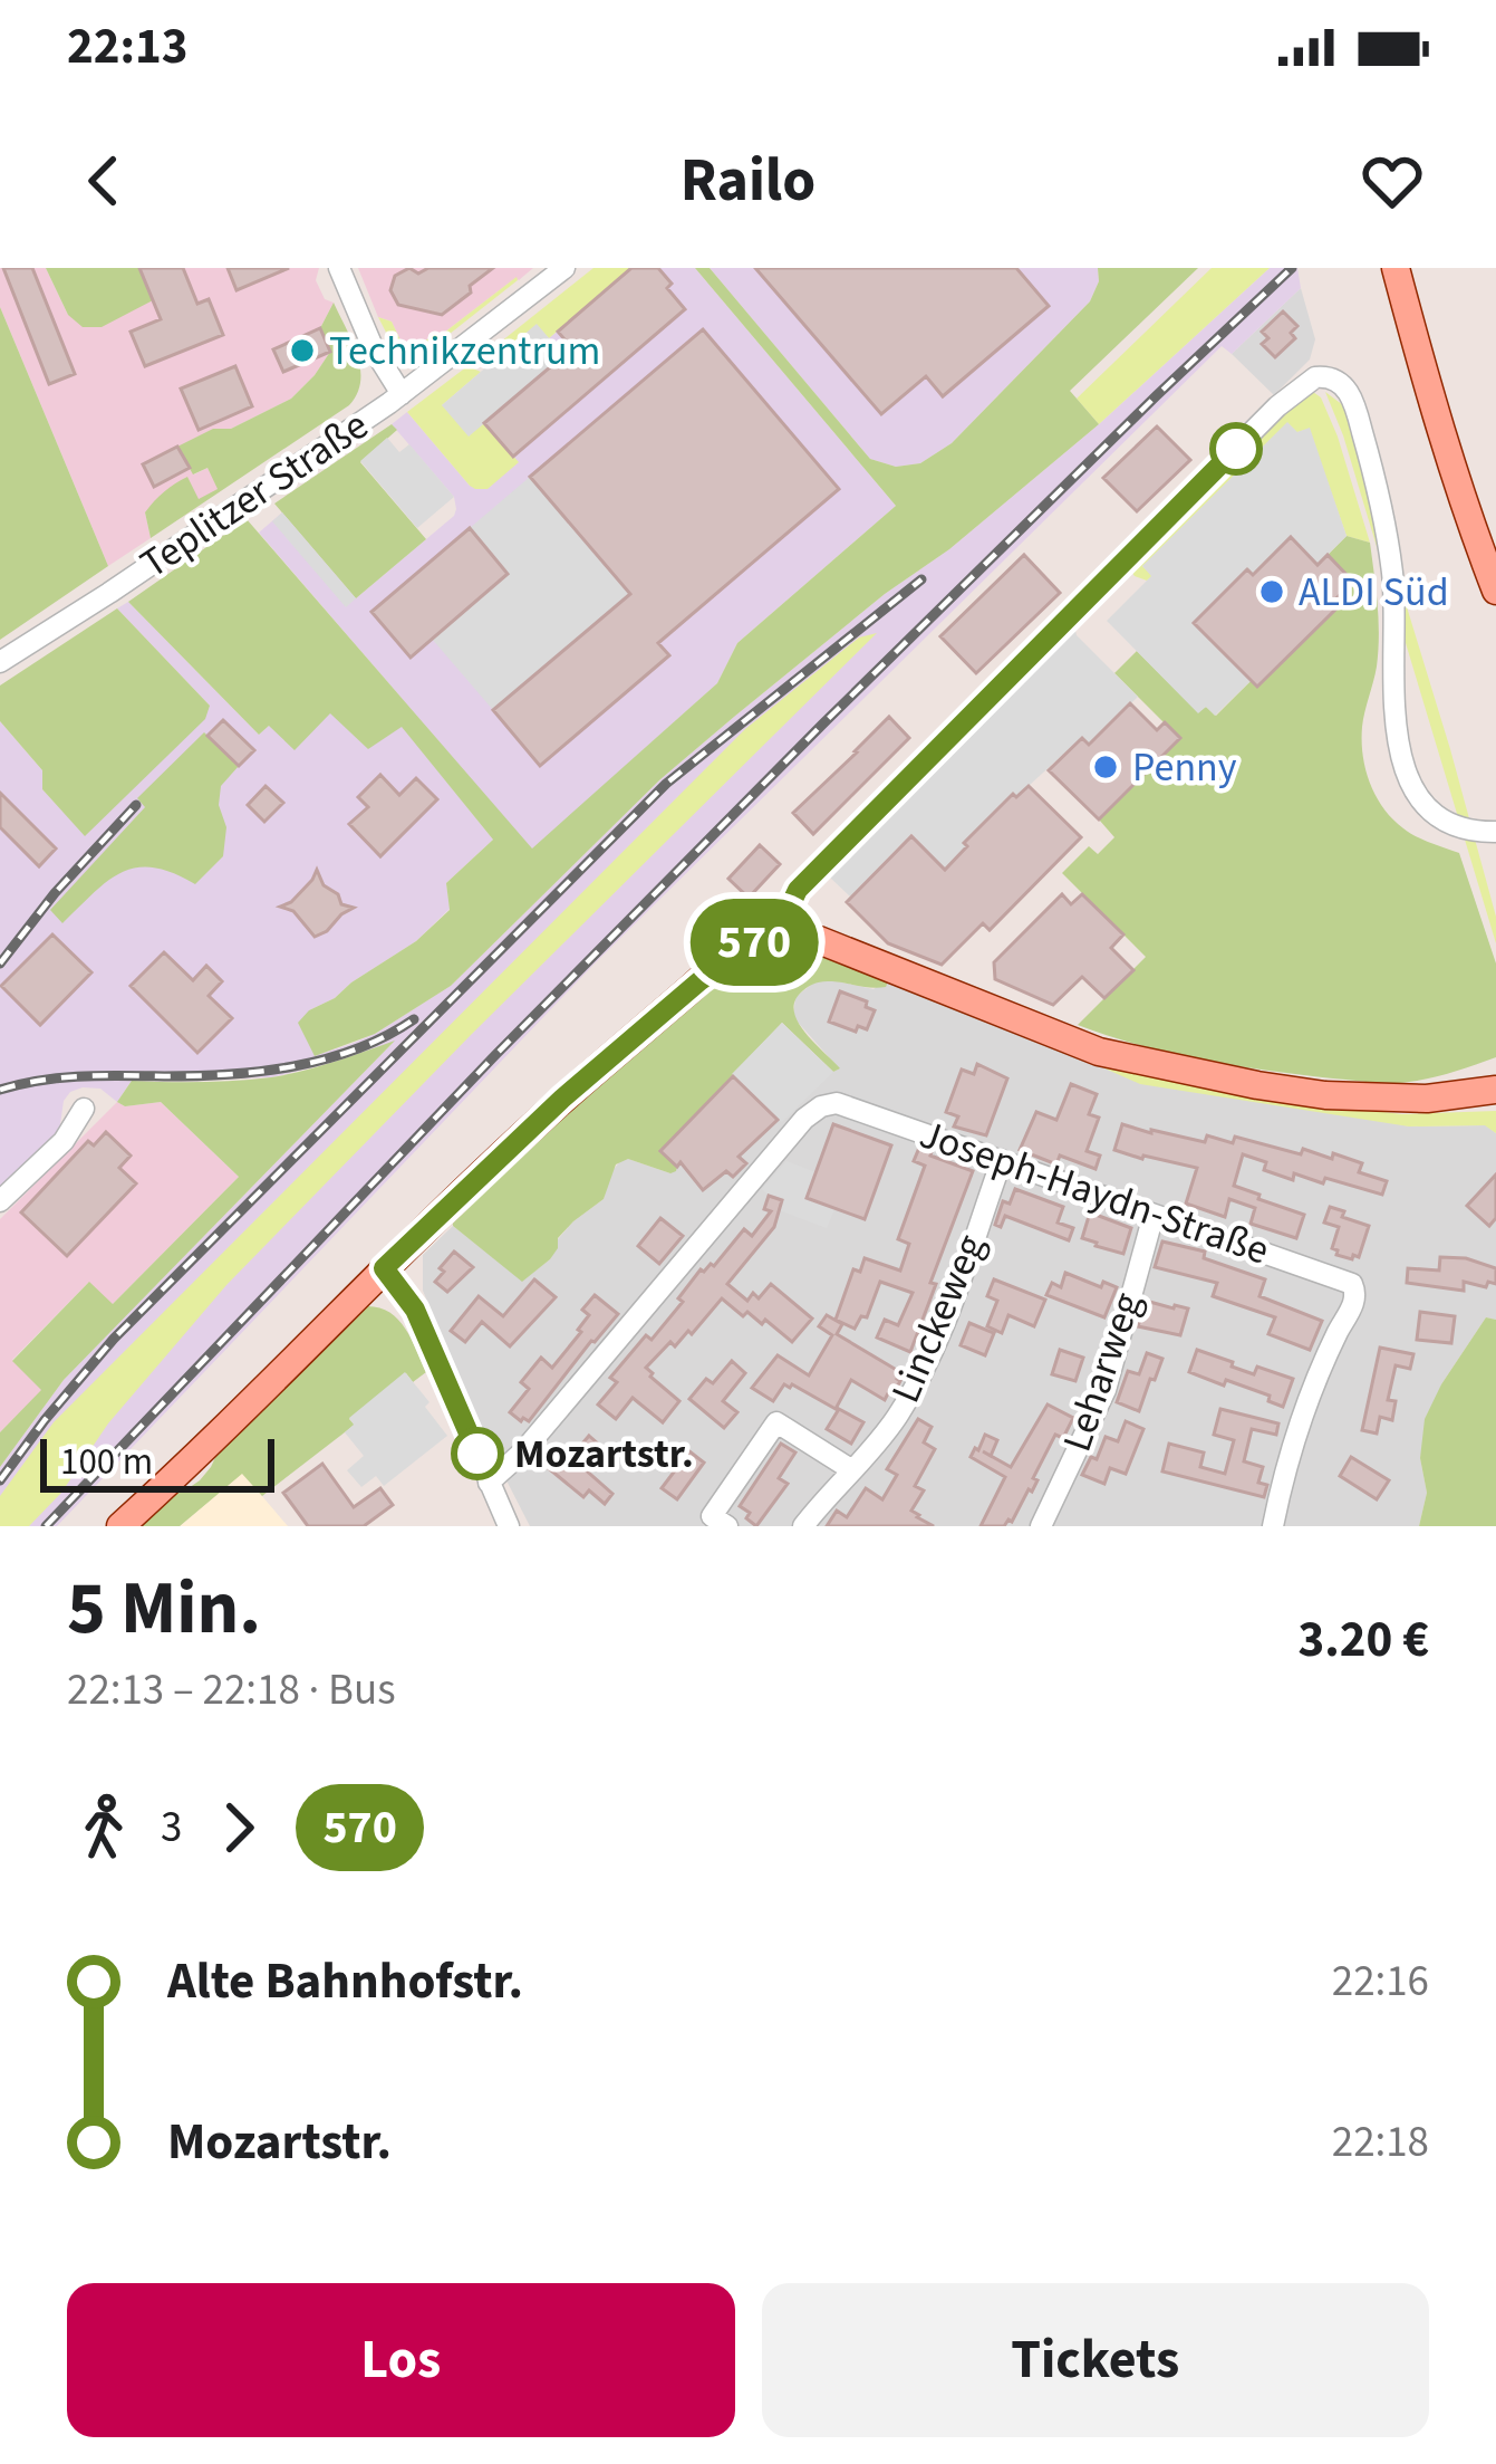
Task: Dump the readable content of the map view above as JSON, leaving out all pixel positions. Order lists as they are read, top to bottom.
{
  "streets": {
    "street": [
      "Teplitzer Straße",
      "Joseph-Haydn-Straße",
      "Linckeweg",
      "Leharweg"
    ]
  },
  "crossings": [
    ["Joseph-Haydn-Straße", "Linckeweg"],
    ["Joseph-Haydn-Straße", "Leharweg"]
  ],
  "places": [
    "Technikzentrum",
    "ALDI Süd",
    "Penny",
    "Mozartstr."
  ],
  "lines": ["bus line 570"],
  "scale_bar": "100 m",
  "page": {
    "status": "22:13",
    "header": "Railo",
    "on_map": "570",
    "scale": "100 m",
    "heading": ["5 Min.", "22:13 – 22:18 · Bus", "3.20 €"],
    "legs": ["3", "570"],
    "list": [
      {
        "name": "Alte Bahnhofstr.",
        "value": "22:16"
      },
      {
        "name": "Mozartstr.",
        "value": "22:18"
      }
    ],
    "buttons": ["Los", "Tickets"]
  }
}
